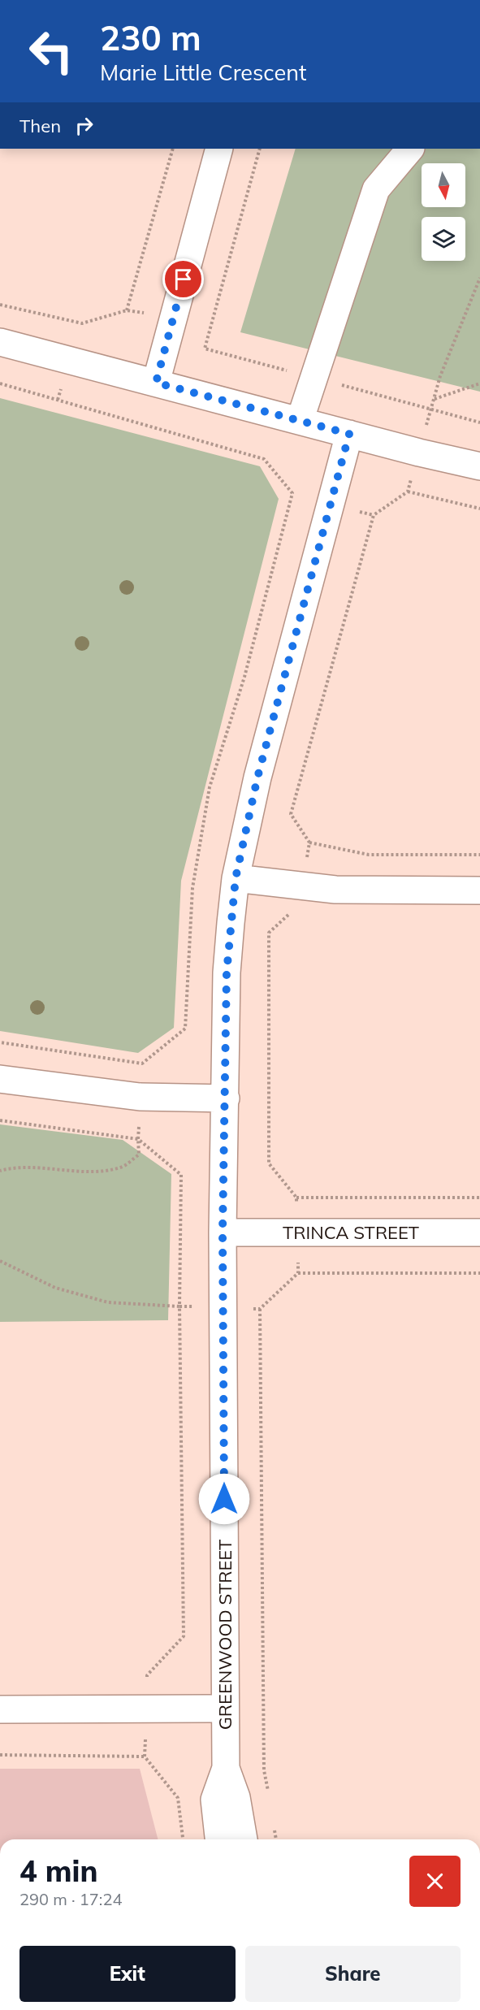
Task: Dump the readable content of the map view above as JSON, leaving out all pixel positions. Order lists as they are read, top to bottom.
{
  "streets": {
    "street": ["TRINCA STREET", "GREENWOOD STREET"]
  },
  "crossings": [
    ["TRINCA STREET", "GREENWOOD STREET"]
  ],
  "north": "bottom",
  "page": {
    "turn": ["230 m", "Marie Little Crescent"],
    "then": "Then",
    "heading": ["4 min", "290 m · 17:24"],
    "buttons": ["Exit", "Share"]
  }
}
